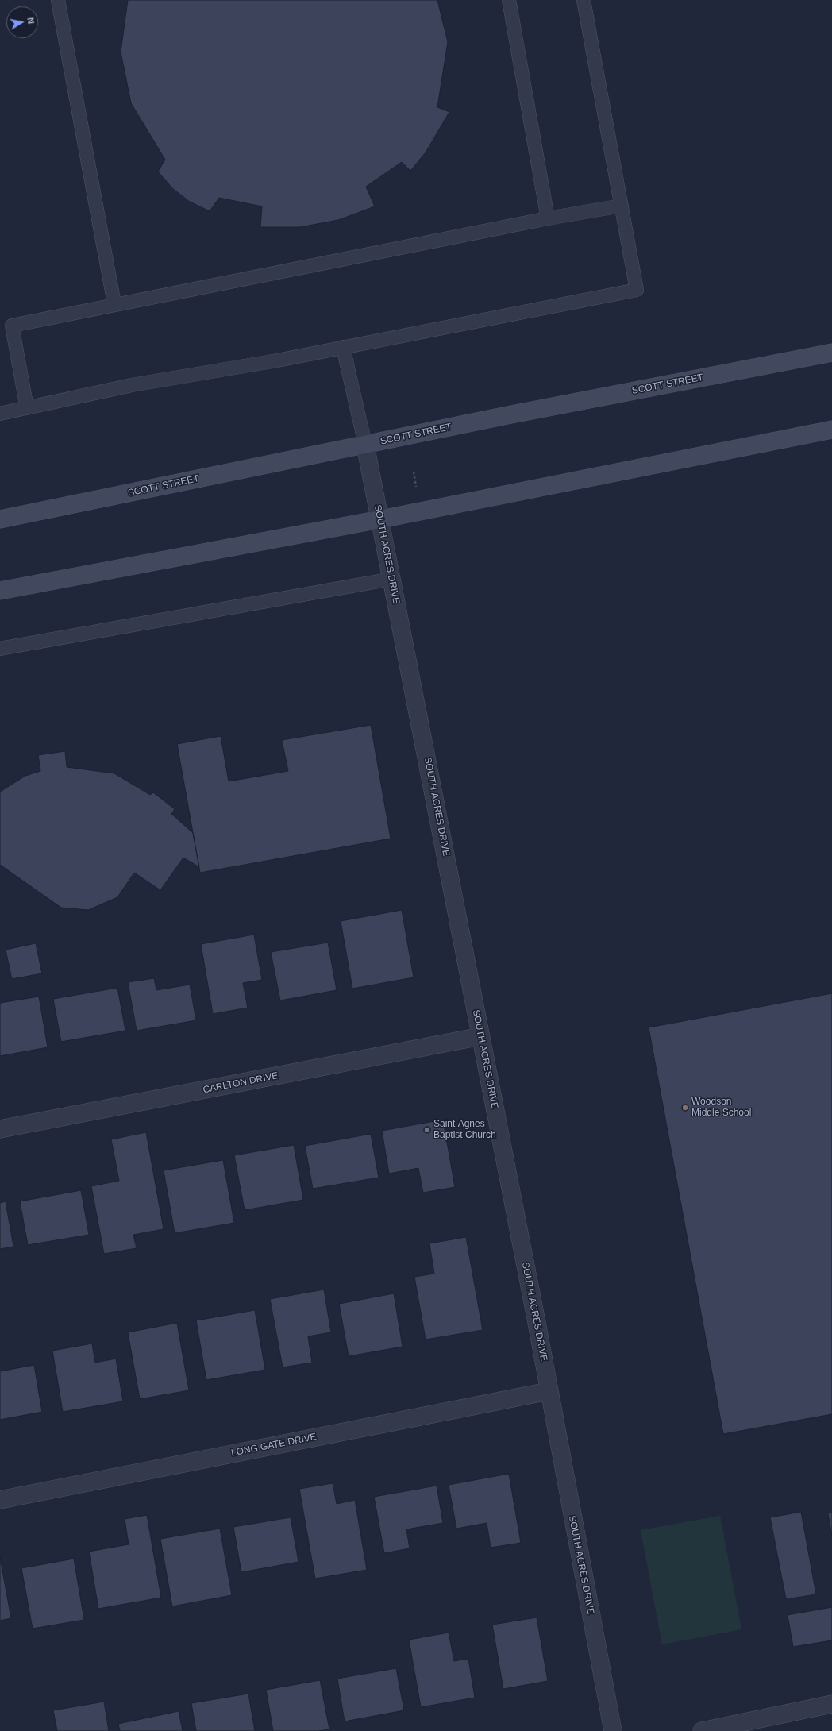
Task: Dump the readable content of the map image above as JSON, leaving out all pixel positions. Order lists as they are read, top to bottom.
{
  "streets": {
    "main road": ["SCOTT STREET"],
    "street": ["SOUTH ACRES DRIVE", "CARLTON DRIVE", "LONG GATE DRIVE"]
  },
  "crossings": [
    ["SCOTT STREET", "SOUTH ACRES DRIVE"],
    ["SOUTH ACRES DRIVE", "CARLTON DRIVE"],
    ["SOUTH ACRES DRIVE", "LONG GATE DRIVE"]
  ],
  "places": ["Woodson Middle School", "Saint Agnes Baptist Church"],
  "north": "right"
}
